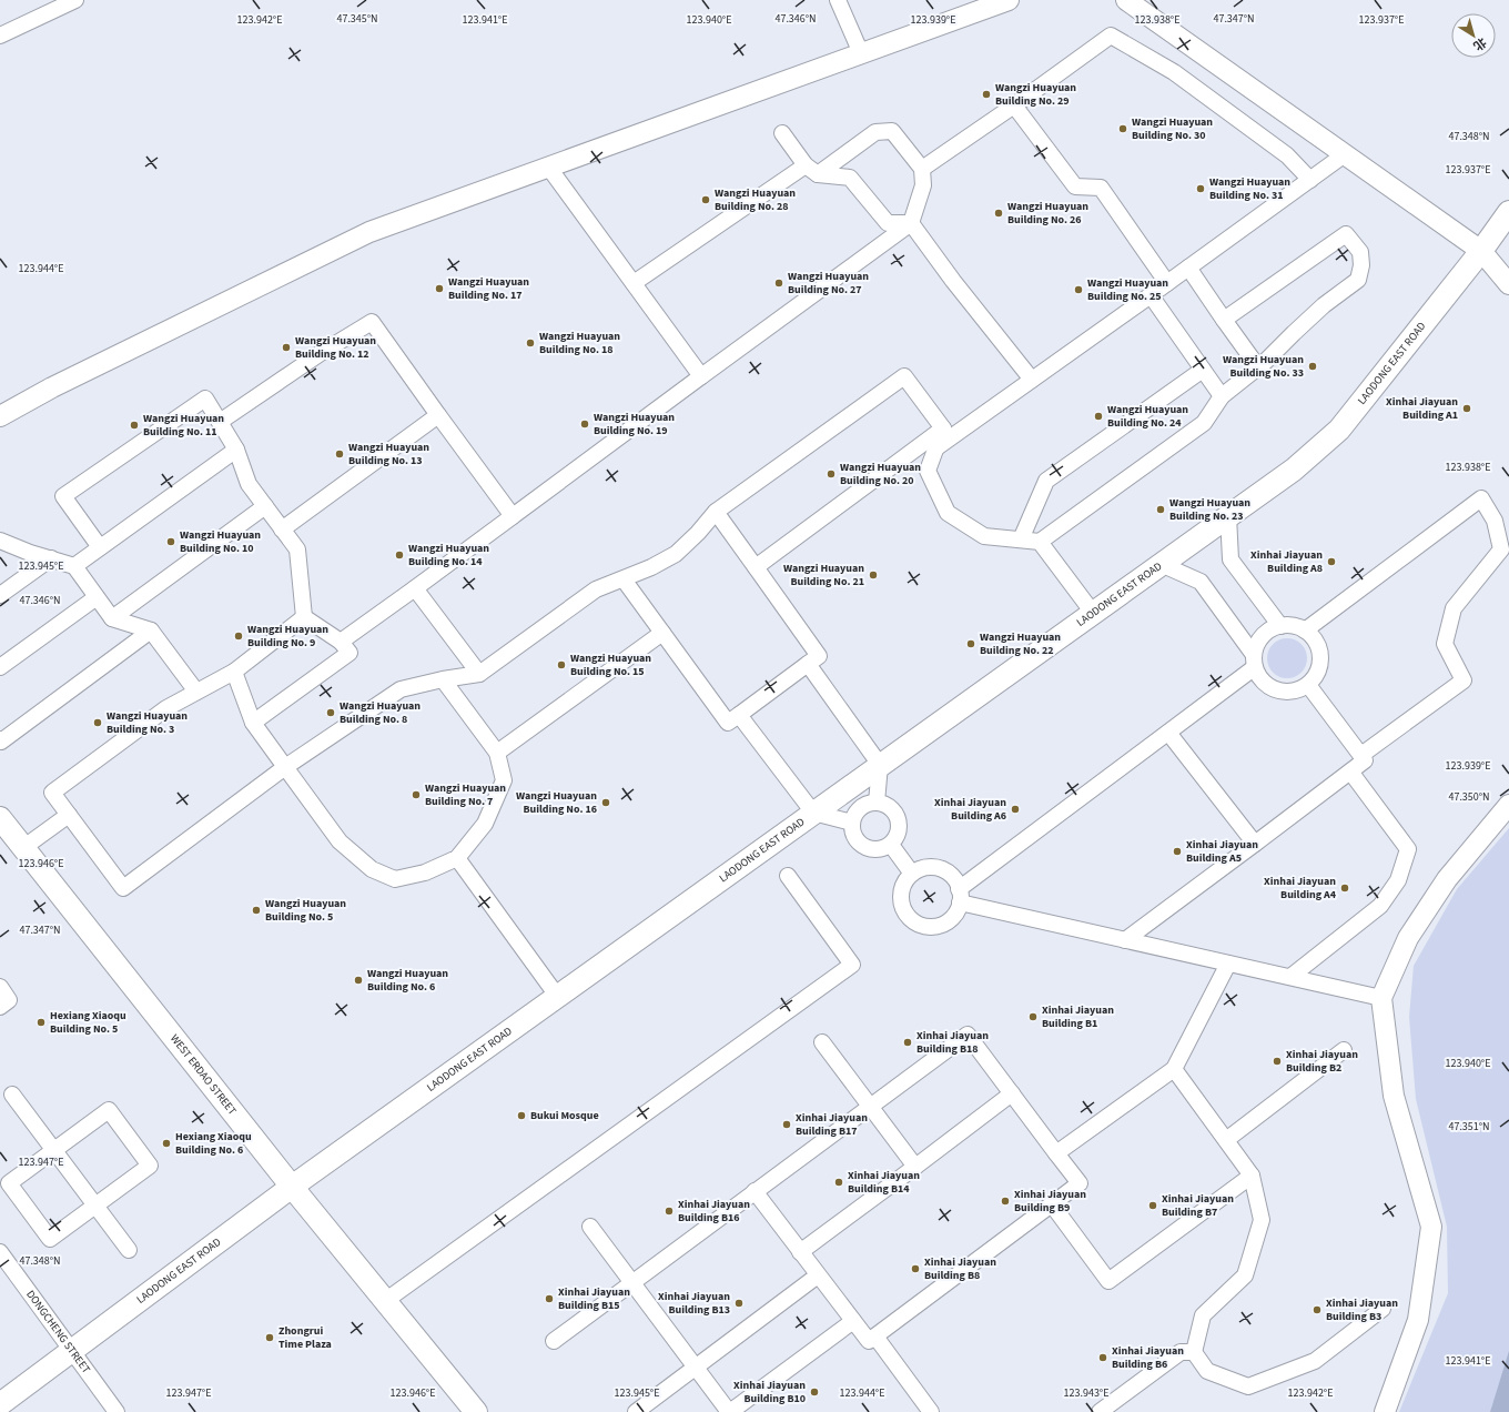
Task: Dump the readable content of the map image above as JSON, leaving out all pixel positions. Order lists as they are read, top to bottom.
{
  "streets": {
    "main road": ["LAODONG EAST ROAD", "WEST ERDAO STREET"],
    "street": ["DONGCHENG STREET"]
  },
  "crossings": [
    ["LAODONG EAST ROAD", "WEST ERDAO STREET"],
    ["LAODONG EAST ROAD", "DONGCHENG STREET"]
  ],
  "places": [
    "Wangzi Huayuan Building No. 29",
    "Wangzi Huayuan Building No. 30",
    "Wangzi Huayuan Building No. 31",
    "Wangzi Huayuan Building No. 28",
    "Wangzi Huayuan Building No. 26",
    "Wangzi Huayuan Building No. 27",
    "Wangzi Huayuan Building No. 17",
    "Wangzi Huayuan Building No. 25",
    "Wangzi Huayuan Building No. 18",
    "Wangzi Huayuan Building No. 12",
    "Wangzi Huayuan Building No. 33",
    "Xinhai Jiayuan Building A1",
    "Wangzi Huayuan Building No. 24",
    "Wangzi Huayuan Building No. 19",
    "Wangzi Huayuan Building No. 11",
    "Wangzi Huayuan Building No. 13",
    "Wangzi Huayuan Building No. 20",
    "Wangzi Huayuan Building No. 23",
    "Wangzi Huayuan Building No. 10",
    "Wangzi Huayuan Building No. 14",
    "Xinhai Jiayuan Building A8",
    "Wangzi Huayuan Building No. 21",
    "Wangzi Huayuan Building No. 9",
    "Wangzi Huayuan Building No. 22",
    "Wangzi Huayuan Building No. 15",
    "Wangzi Huayuan Building No. 8",
    "Wangzi Huayuan Building No. 3",
    "Wangzi Huayuan Building No. 7",
    "Wangzi Huayuan Building No. 16",
    "Xinhai Jiayuan Building A6",
    "Xinhai Jiayuan Building A5",
    "Xinhai Jiayuan Building A4",
    "Wangzi Huayuan Building No. 5",
    "Wangzi Huayuan Building No. 6",
    "Xinhai Jiayuan Building B1",
    "Hexiang Xiaoqu Building No. 5",
    "Xinhai Jiayuan Building B18",
    "Xinhai Jiayuan Building B2",
    "Bukui Mosque",
    "Xinhai Jiayuan Building B17",
    "Hexiang Xiaoqu Building No. 6",
    "Xinhai Jiayuan Building B14",
    "Xinhai Jiayuan Building B9",
    "Xinhai Jiayuan Building B7",
    "Xinhai Jiayuan Building B16",
    "Xinhai Jiayuan Building B8",
    "Xinhai Jiayuan Building B15",
    "Xinhai Jiayuan Building B13",
    "Xinhai Jiayuan Building B3",
    "Zhongrui Time Plaza",
    "Xinhai Jiayuan Building B6",
    "Xinhai Jiayuan Building B10"
  ],
  "north": "bottom right",
  "coordinates": [
    "47.345°N",
    "47.346°N",
    "47.347°N",
    "123.942°E",
    "123.941°E",
    "123.940°E",
    "123.939°E",
    "123.937°E",
    "123.938°E",
    "47.348°N",
    "123.944°E",
    "123.945°E",
    "47.350°N",
    "123.946°E",
    "47.351°N",
    "123.947°E",
    "123.943°E"
  ]
}
